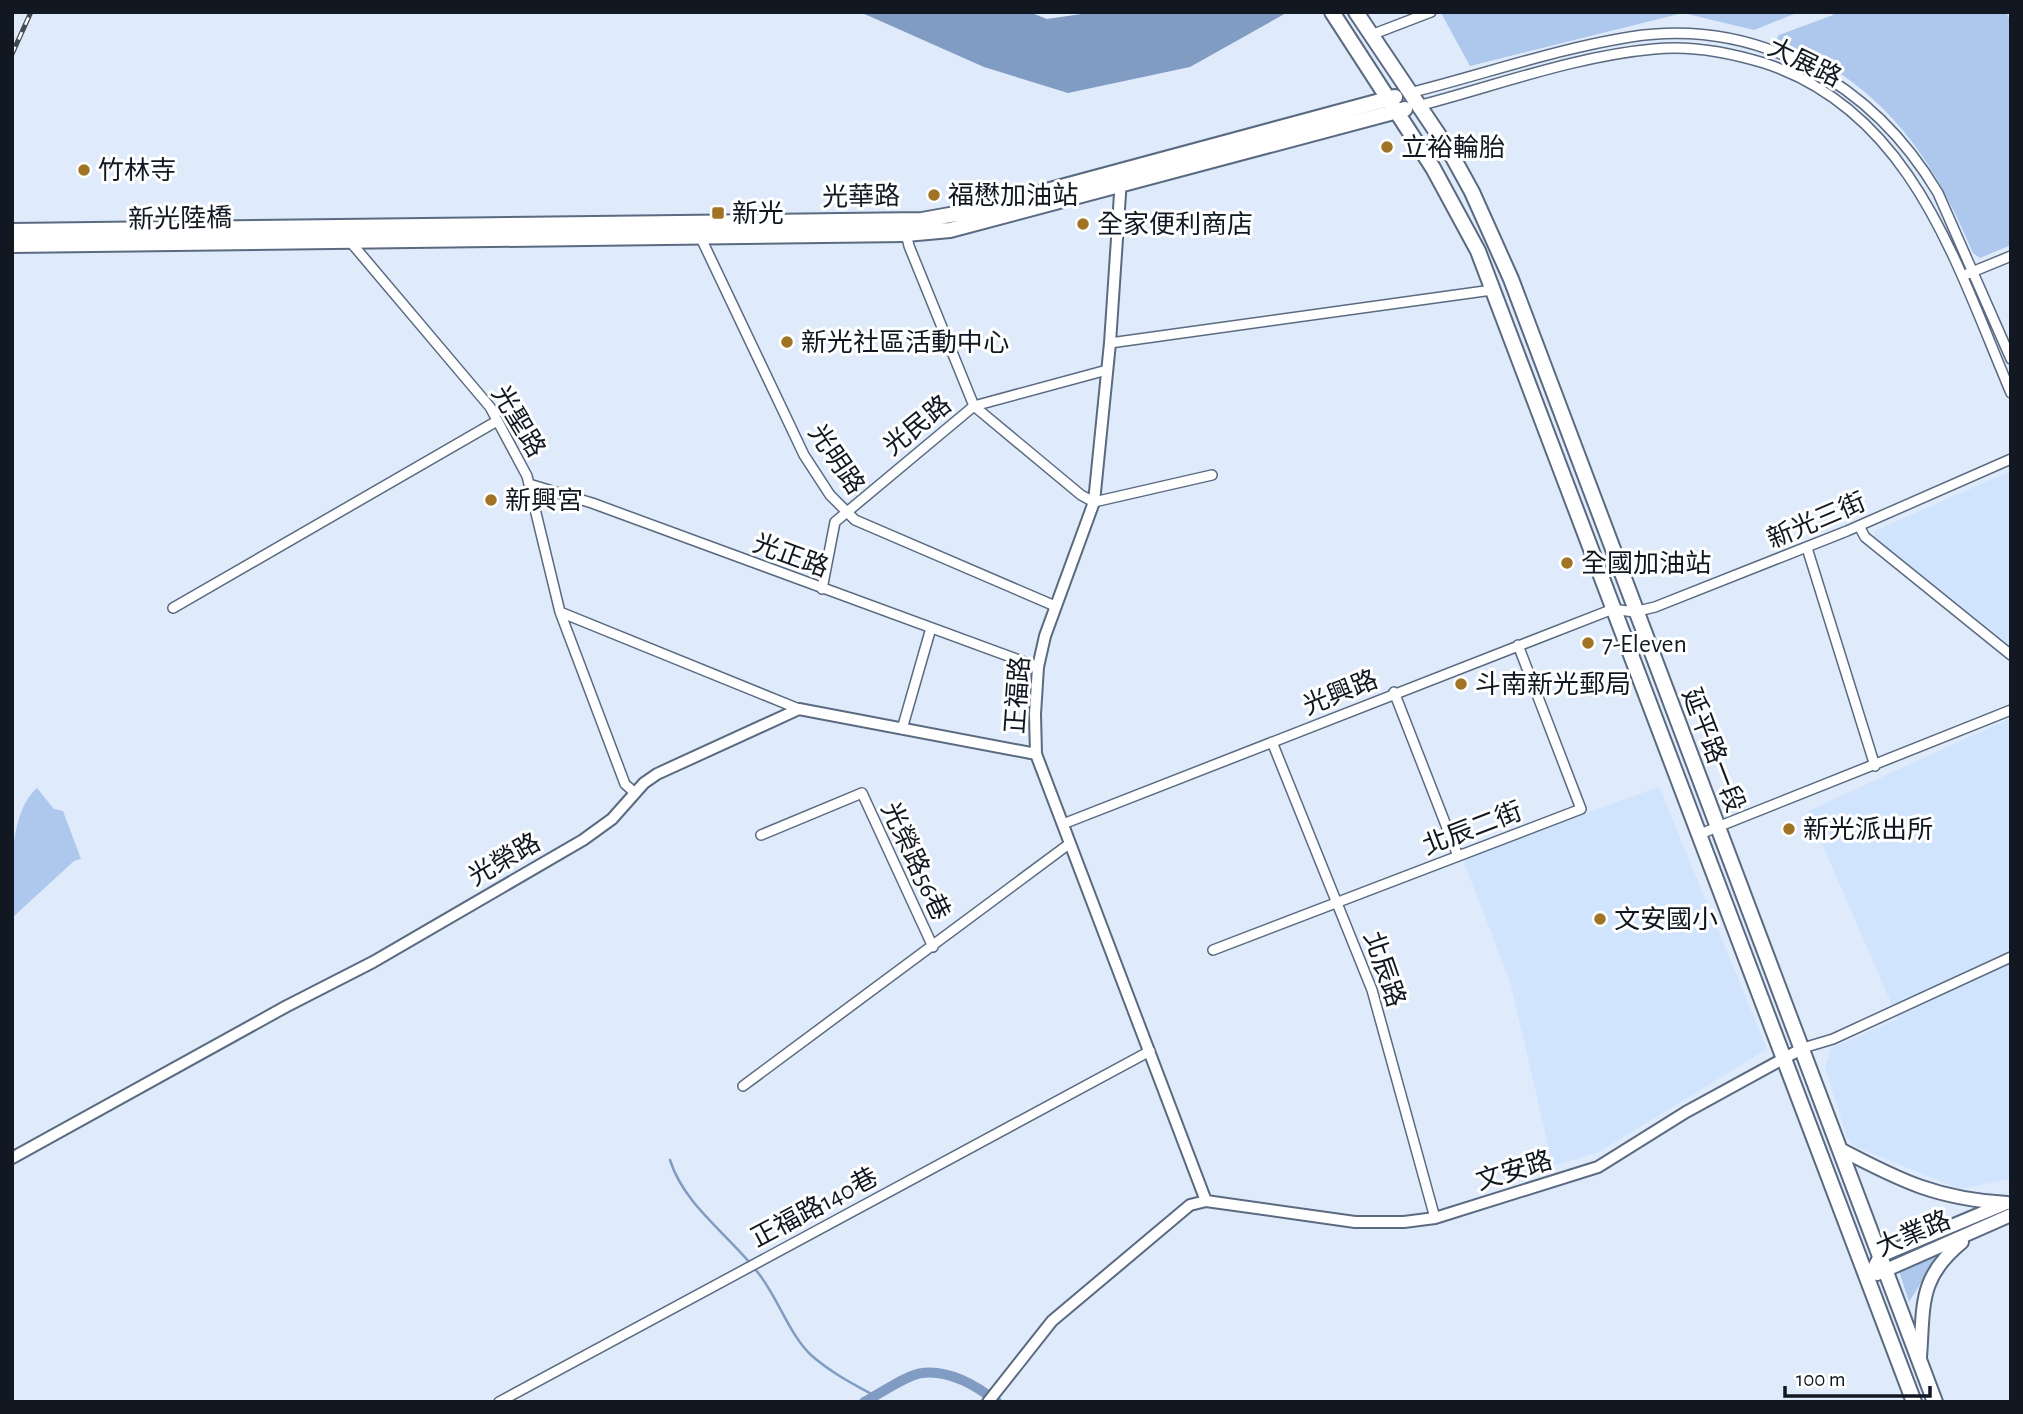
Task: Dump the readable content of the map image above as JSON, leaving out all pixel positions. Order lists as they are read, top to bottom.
{
  "streets": {
    "main road": [
      "光華路",
      "新光陸橋",
      "延平路一段",
      "大業路"
    ],
    "street": [
      "大展路",
      "光聖路",
      "光民路",
      "光明路",
      "新光三街",
      "光正路",
      "光興路",
      "正福路",
      "北辰二街",
      "光榮路",
      "光榮路56巷",
      "北辰路",
      "文安路",
      "正福路140巷"
    ]
  },
  "crossings": [
    ["大展路", "光華路"],
    ["大展路", "延平路一段"],
    ["光華路", "新光陸橋"],
    ["光華路", "光聖路"],
    ["光華路", "光明路"],
    ["光華路", "正福路"],
    ["光華路", "延平路一段"],
    ["新光陸橋", "光聖路"],
    ["光聖路", "光正路"],
    ["光聖路", "光榮路"],
    ["光民路", "光明路"],
    ["光民路", "光正路"],
    ["光民路", "正福路"],
    ["光明路", "正福路"],
    ["新光三街", "光興路"],
    ["新光三街", "延平路一段"],
    ["光正路", "正福路"],
    ["光興路", "正福路"],
    ["光興路", "延平路一段"],
    ["光興路", "北辰二街"],
    ["光興路", "北辰路"],
    ["正福路", "文安路"],
    ["正福路", "正福路140巷"],
    ["延平路一段", "文安路"],
    ["延平路一段", "大業路"],
    ["北辰二街", "北辰路"],
    ["北辰路", "文安路"]
  ],
  "places": {
    "other": [
      "立裕輪胎",
      "竹林寺",
      "福懋加油站",
      "全家便利商店",
      "新光社區活動中心",
      "新興宮",
      "全國加油站",
      "7-Eleven",
      "斗南新光郵局",
      "新光派出所",
      "文安國小"
    ],
    "transit": ["新光"]
  },
  "scale_bar": "100 m"
}
